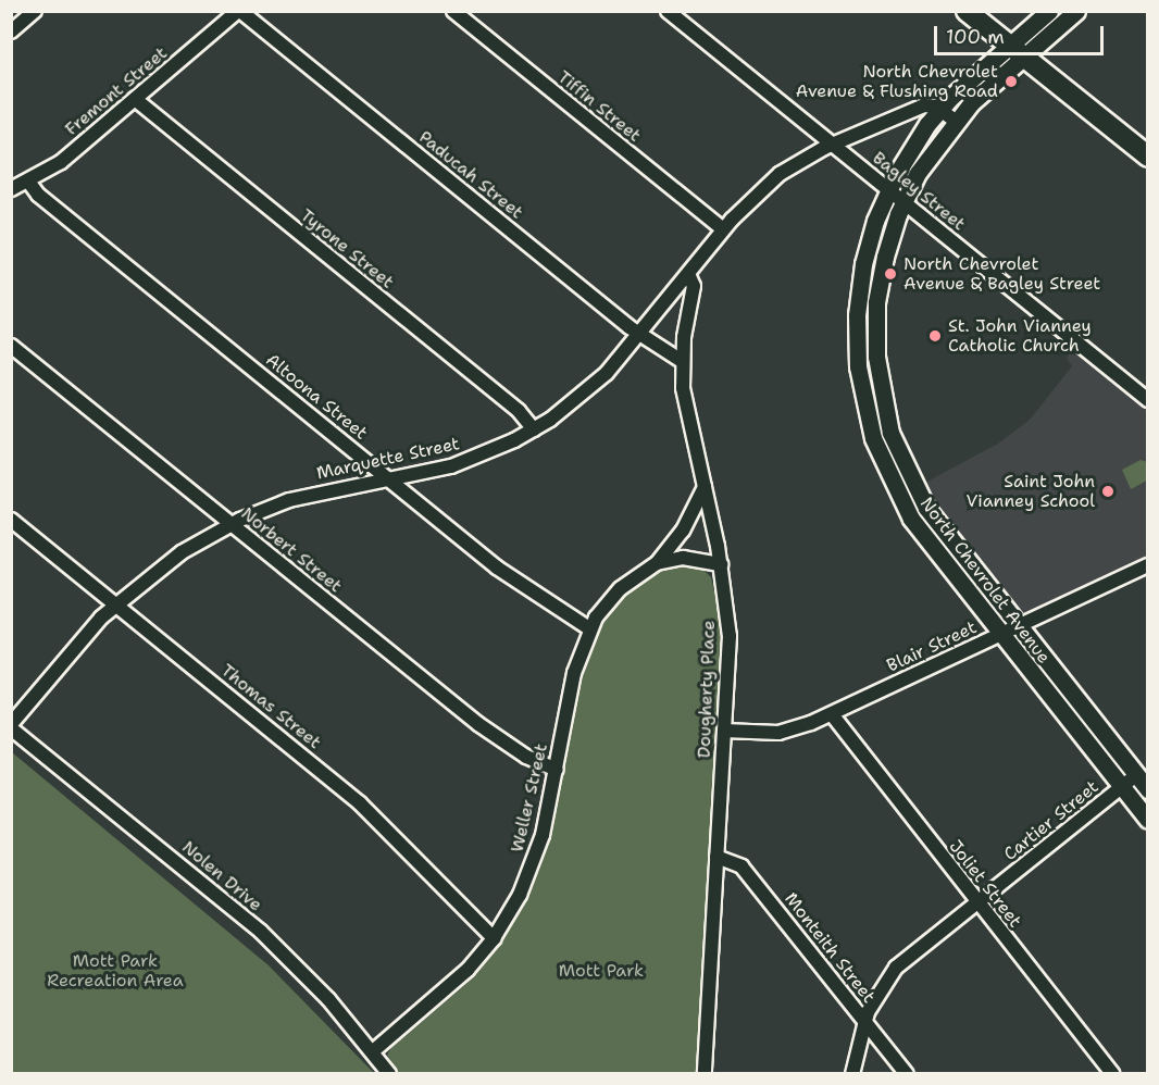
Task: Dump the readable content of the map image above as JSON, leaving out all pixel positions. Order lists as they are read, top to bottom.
{
  "streets": {
    "street": [
      "Fremont Street",
      "Tiffin Street",
      "Paducah Street",
      "Bagley Street",
      "Tyrone Street",
      "Altoona Street",
      "Marquette Street",
      "Norbert Street",
      "North Chevrolet Avenue",
      "Blair Street",
      "Dougherty Place",
      "Thomas Street",
      "Weller Street",
      "Cartier Street",
      "Nolen Drive",
      "Joliet Street",
      "Monteith Street"
    ]
  },
  "crossings": [
    ["Fremont Street", "Paducah Street"],
    ["Fremont Street", "Tyrone Street"],
    ["Fremont Street", "Altoona Street"],
    ["Tiffin Street", "Marquette Street"],
    ["Paducah Street", "Marquette Street"],
    ["Paducah Street", "Dougherty Place"],
    ["Bagley Street", "Marquette Street"],
    ["Bagley Street", "North Chevrolet Avenue"],
    ["Tyrone Street", "Marquette Street"],
    ["Altoona Street", "Marquette Street"],
    ["Altoona Street", "Weller Street"],
    ["Marquette Street", "Norbert Street"],
    ["Marquette Street", "North Chevrolet Avenue"],
    ["Marquette Street", "Dougherty Place"],
    ["Marquette Street", "Thomas Street"],
    ["Marquette Street", "Nolen Drive"],
    ["Norbert Street", "Weller Street"],
    ["North Chevrolet Avenue", "Blair Street"],
    ["North Chevrolet Avenue", "Cartier Street"],
    ["Blair Street", "Dougherty Place"],
    ["Blair Street", "Joliet Street"],
    ["Dougherty Place", "Weller Street"],
    ["Dougherty Place", "Monteith Street"],
    ["Thomas Street", "Weller Street"],
    ["Weller Street", "Nolen Drive"],
    ["Cartier Street", "Joliet Street"],
    ["Cartier Street", "Monteith Street"]
  ],
  "parks": ["Mott Park Recreation Area", "Mott Park"],
  "places": [
    "North Chevrolet Avenue & Flushing Road",
    "North Chevrolet Avenue & Bagley Street",
    "St. John Vianney Catholic Church",
    "Saint John Vianney School"
  ],
  "scale_bar": "100 m"
}
